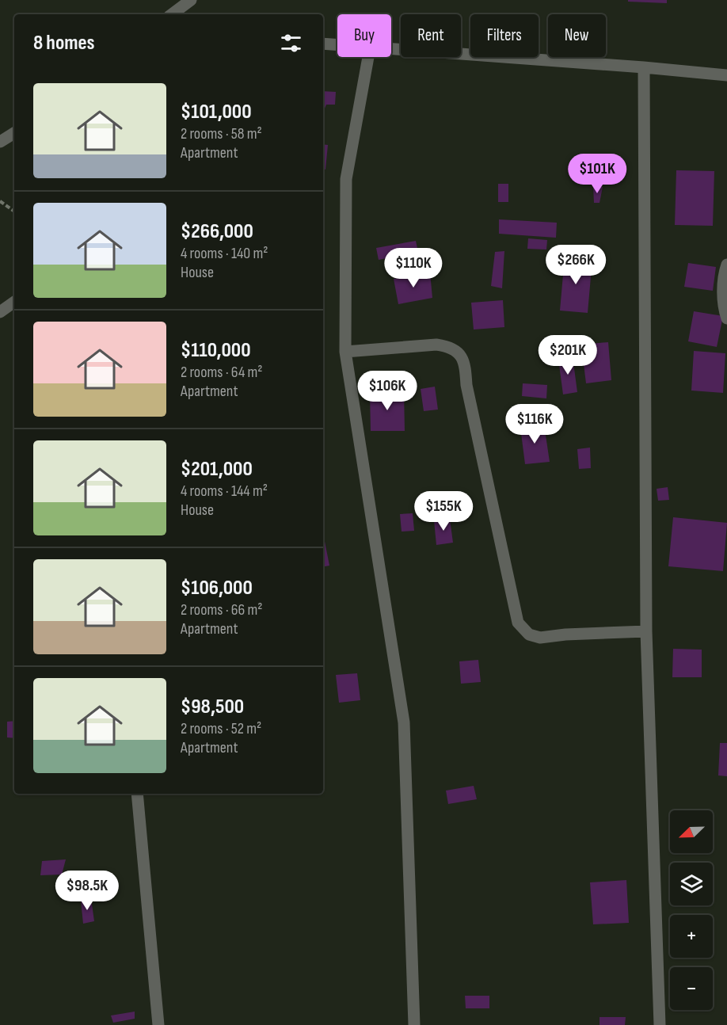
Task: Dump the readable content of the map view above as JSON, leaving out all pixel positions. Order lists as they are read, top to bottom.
{
  "north": "bottom left",
  "page": {
    "chip": [
      "Buy",
      "Rent",
      "Filters",
      "New"
    ],
    "heading": "8 homes",
    "list": [
      {
        "name": "$101,000",
        "note": "2 rooms · 58 m² · Apartment"
      },
      {
        "name": "$266,000",
        "note": "4 rooms · 140 m² · House"
      },
      {
        "name": "$110,000",
        "note": "2 rooms · 64 m² · Apartment"
      },
      {
        "name": "$201,000",
        "note": "4 rooms · 144 m² · House"
      },
      {
        "name": "$106,000",
        "note": "2 rooms · 66 m² · Apartment"
      },
      {
        "name": "$98,500",
        "note": "2 rooms · 52 m² · Apartment"
      }
    ],
    "price": [
      "$101K",
      "$266K",
      "$110K",
      "$201K",
      "$106K",
      "$116K",
      "$155K",
      "$98.5K"
    ],
    "map_buttons": ["+", "−"]
  }
}
